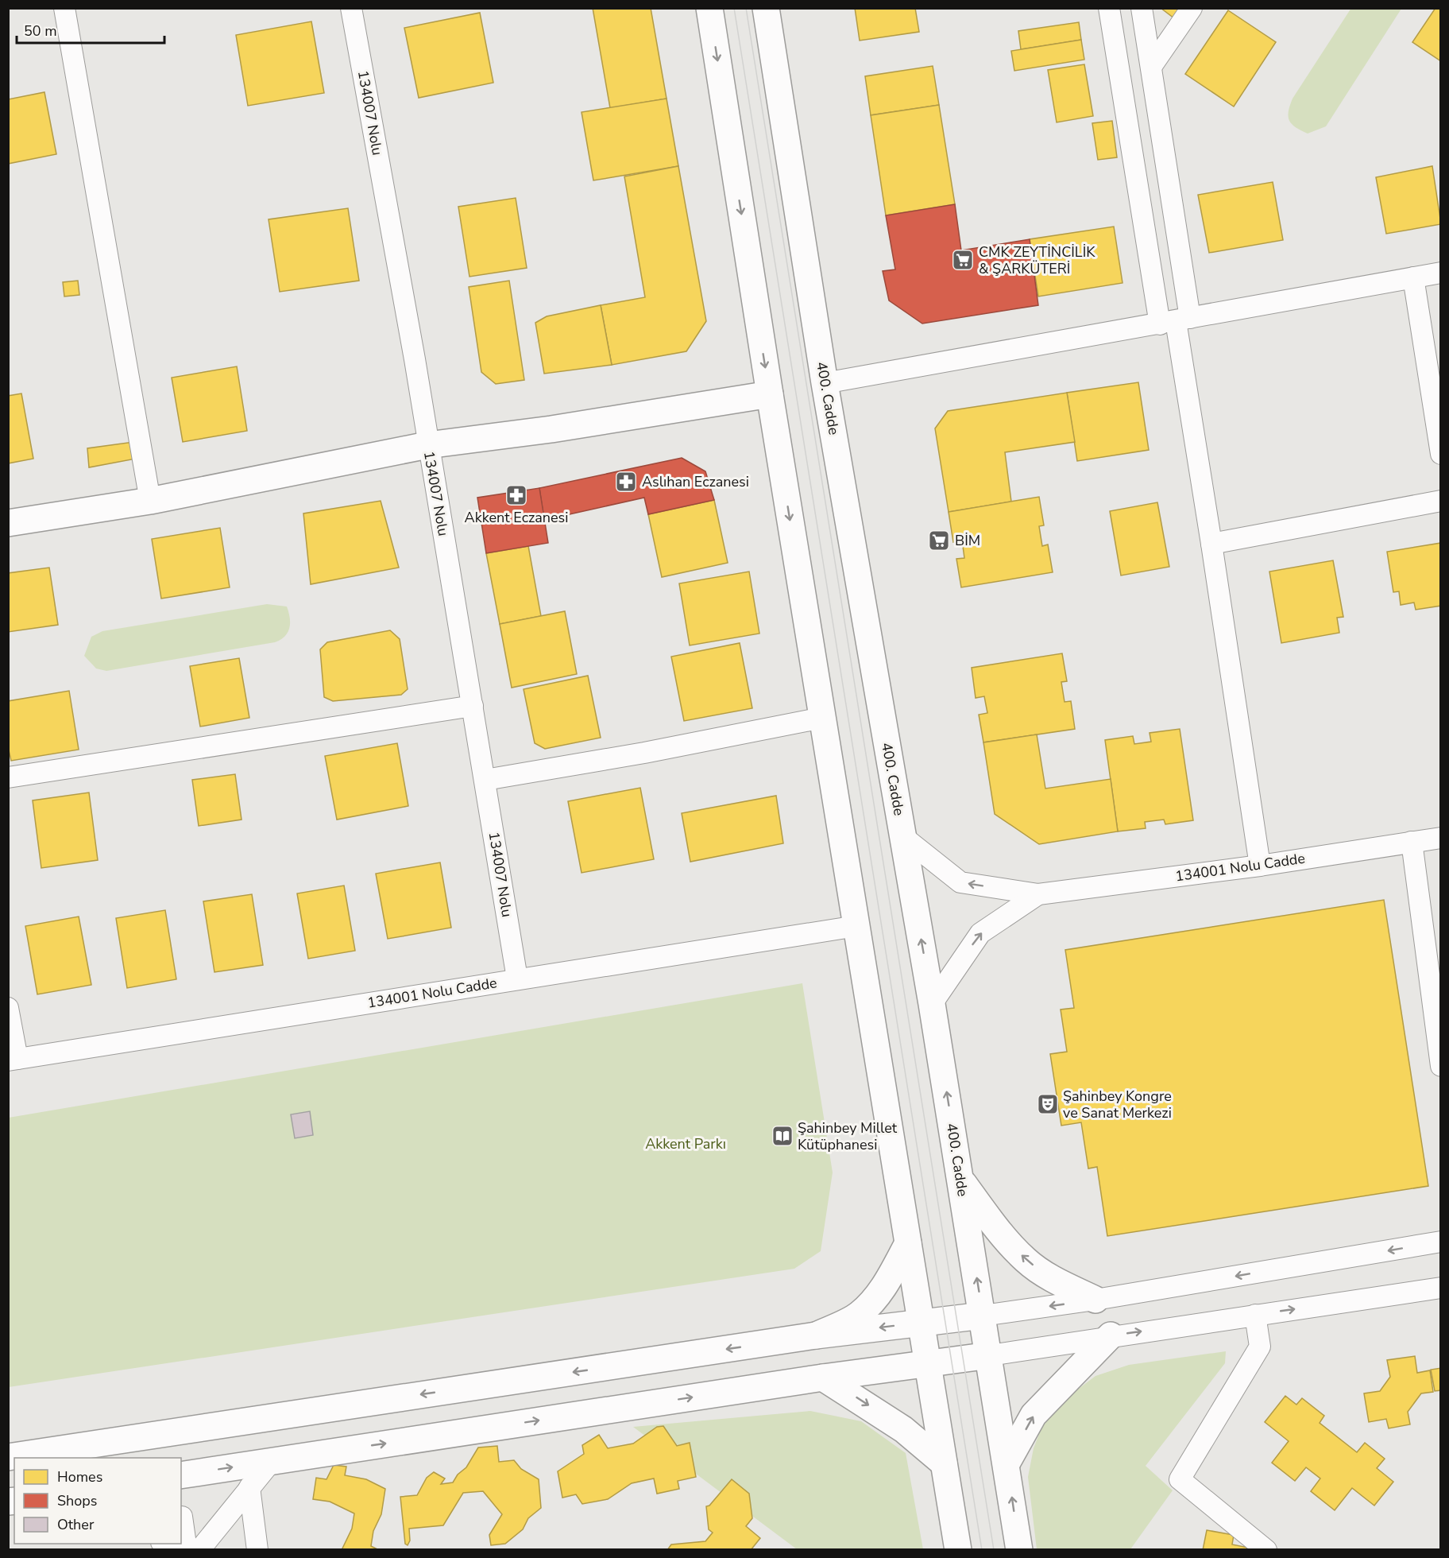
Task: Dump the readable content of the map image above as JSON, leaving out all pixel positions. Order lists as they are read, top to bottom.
{
  "streets": {
    "main road": ["400. Cadde"],
    "street": ["134007 Nolu", "134001 Nolu Cadde"]
  },
  "crossings": [
    ["134007 Nolu", "134001 Nolu Cadde"],
    ["400. Cadde", "134001 Nolu Cadde"]
  ],
  "parks": ["Akkent Parkı"],
  "places": {
    "supermarket": ["CMK ZEYTİNCİLİK & ŞARKÜTERİ", "BİM"],
    "pharmacy": ["Aslıhan Eczanesi", "Akkent Eczanesi"],
    "theatre": ["Şahinbey Kongre ve Sanat Merkezi"],
    "library": ["Şahinbey Millet Kütüphanesi"]
  },
  "legend": ["Homes", "Shops", "Other"],
  "scale_bar": "50 m"
}
